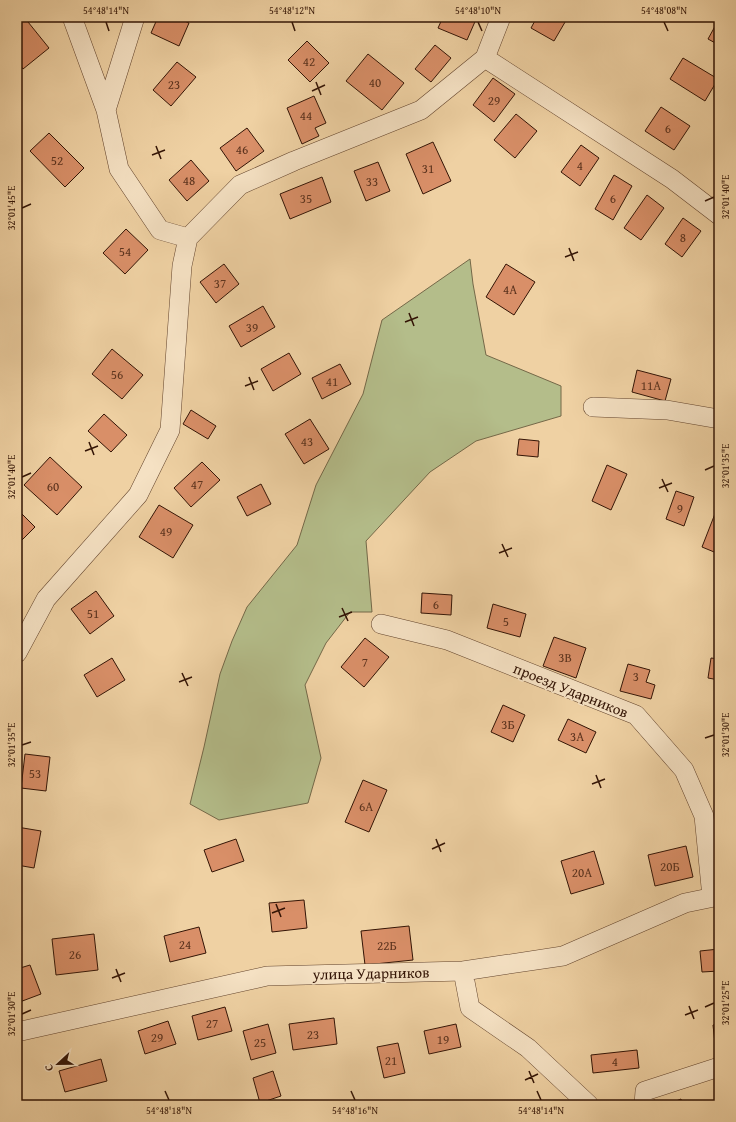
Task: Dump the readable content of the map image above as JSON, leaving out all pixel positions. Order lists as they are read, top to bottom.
{
  "streets": {
    "street": ["проезд Ударников", "улица Ударников"]
  },
  "crossings": [
    ["проезд Ударников", "улица Ударников"]
  ],
  "house_numbers": [
    "42",
    "40",
    "23",
    "29",
    "44",
    "6",
    "46",
    "52",
    "4",
    "31",
    "48",
    "33",
    "35",
    "6",
    "8",
    "54",
    "37",
    "4А",
    "39",
    "56",
    "41",
    "11А",
    "43",
    "47",
    "60",
    "9",
    "49",
    "6",
    "51",
    "5",
    "3В",
    "7",
    "3",
    "3Б",
    "3А",
    "53",
    "6А",
    "20Б",
    "20А",
    "24",
    "22Б",
    "26",
    "27",
    "23",
    "29",
    "19",
    "25",
    "21",
    "4"
  ],
  "north": "left",
  "coordinates": [
    "54°48'14\"N",
    "54°48'12\"N",
    "54°48'10\"N",
    "54°48'08\"N",
    "32°01'40\"E",
    "32°01'45\"E",
    "32°01'35\"E",
    "32°01'30\"E",
    "32°01'25\"E",
    "54°48'18\"N",
    "54°48'16\"N"
  ]
}
